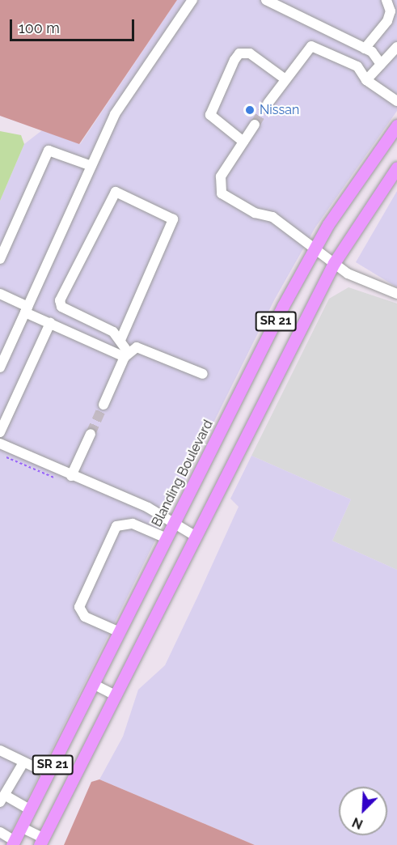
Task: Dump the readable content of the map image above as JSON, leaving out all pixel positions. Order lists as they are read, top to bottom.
{
  "streets": {
    "main road": ["SR 21", "Blanding Boulevard"]
  },
  "places": ["Nissan"],
  "scale_bar": "100 m",
  "north": "bottom left"
}
